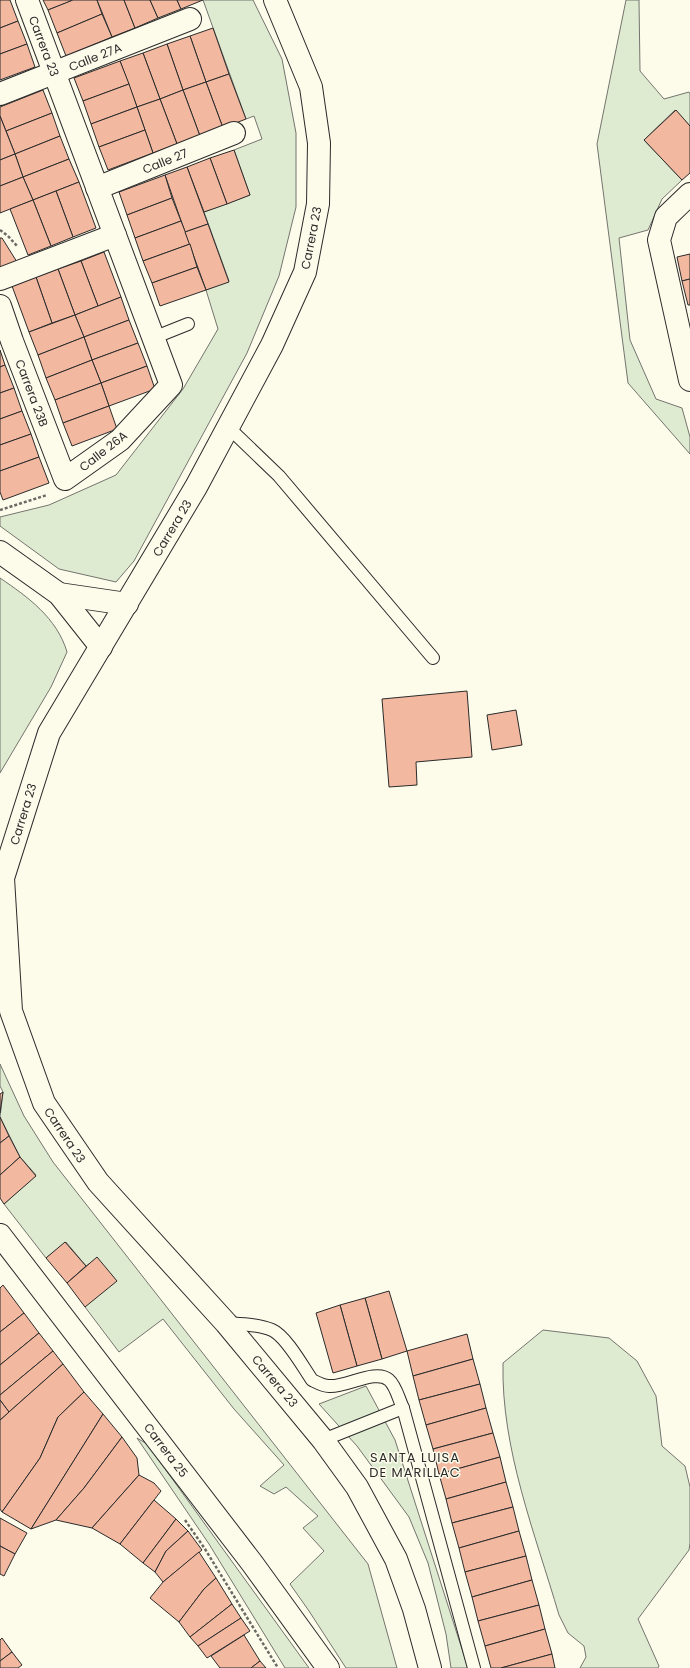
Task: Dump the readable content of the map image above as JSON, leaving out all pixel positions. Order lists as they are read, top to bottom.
{
  "streets": {
    "main road": [
      "Carrera 23",
      "Calle 27A",
      "Calle 27",
      "Carrera 23B",
      "Calle 26A",
      "Carrera 25"
    ]
  },
  "crossings": [
    ["Carrera 23", "Calle 27A"],
    ["Carrera 23", "Calle 27"],
    ["Carrera 23", "Calle 26A"],
    ["Carrera 23B", "Calle 26A"]
  ],
  "districts": ["SANTA LUISA DE MARILLAC"]
}
